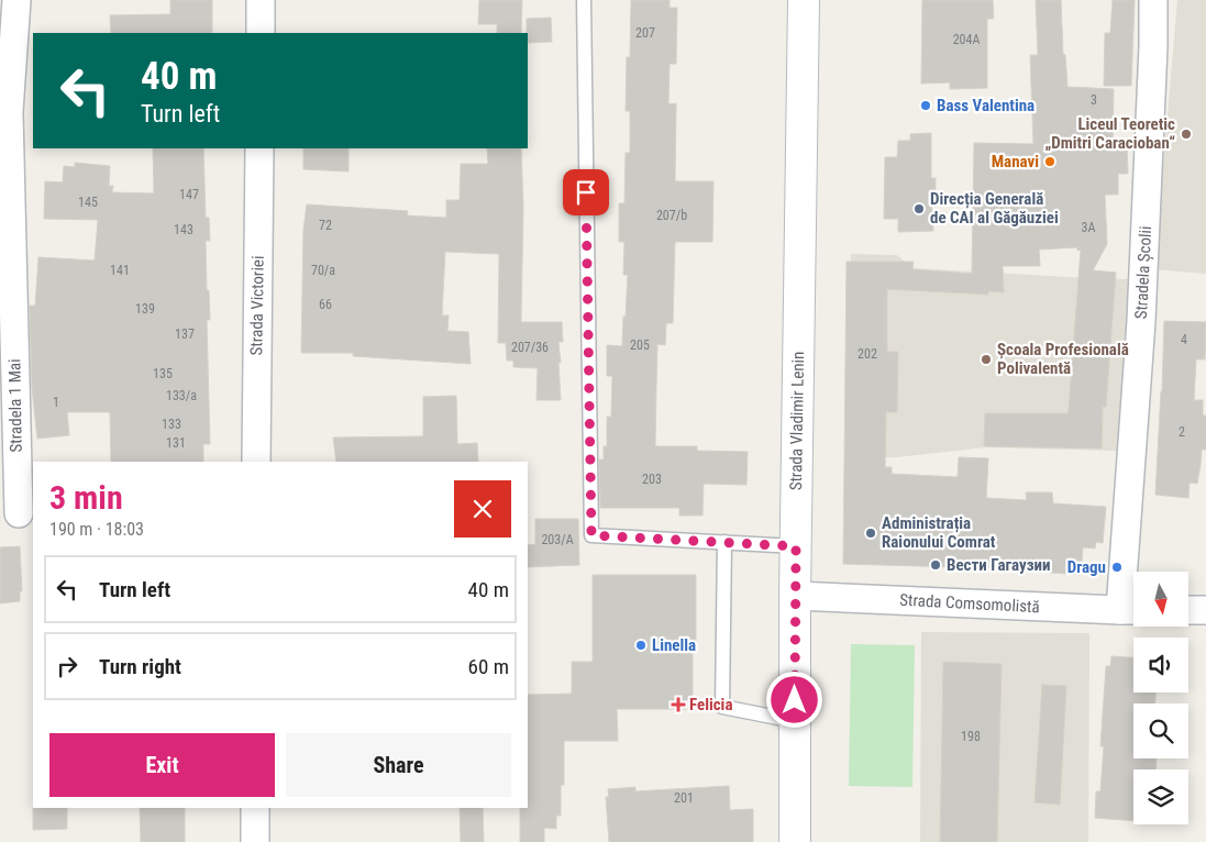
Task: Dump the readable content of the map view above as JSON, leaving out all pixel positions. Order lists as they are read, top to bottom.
{
  "streets": {
    "main road": ["Strada Vladimir Lenin"],
    "street": [
      "Stradela Școlii",
      "Strada Victoriei",
      "Stradela 1 Mai",
      "Strada Comsomolistă"
    ]
  },
  "crossings": [
    ["Stradela Școlii", "Strada Comsomolistă"],
    ["Strada Vladimir Lenin", "Strada Comsomolistă"]
  ],
  "places": {
    "other": [
      "Bass Valentina",
      "Liceul Teoretic „Dmitri Caracioban“",
      "Manavi",
      "Direcția Generală de CAI al Găgăuziei",
      "Școala Profesională Polivalentă",
      "Administrația Raionului Comrat",
      "Вести Гагаузии",
      "Dragu",
      "Linella"
    ],
    "health": ["Felicia"]
  },
  "house_numbers": [
    "207",
    "204A",
    "3",
    "147",
    "145",
    "207/b",
    "72",
    "3A",
    "143",
    "141",
    "70/a",
    "66",
    "139",
    "137",
    "4",
    "205",
    "207/36",
    "202",
    "135",
    "133/a",
    "1",
    "133",
    "2",
    "131",
    "203",
    "203/A",
    "198",
    "201"
  ],
  "north": "bottom",
  "page": {
    "turn": ["40 m", "Turn left"],
    "heading": ["3 min", "190 m · 18:03"],
    "list": [
      {
        "name": "Turn left",
        "value": "40 m"
      },
      {
        "name": "Turn right",
        "value": "60 m"
      }
    ],
    "buttons": ["Exit", "Share"]
  }
}
